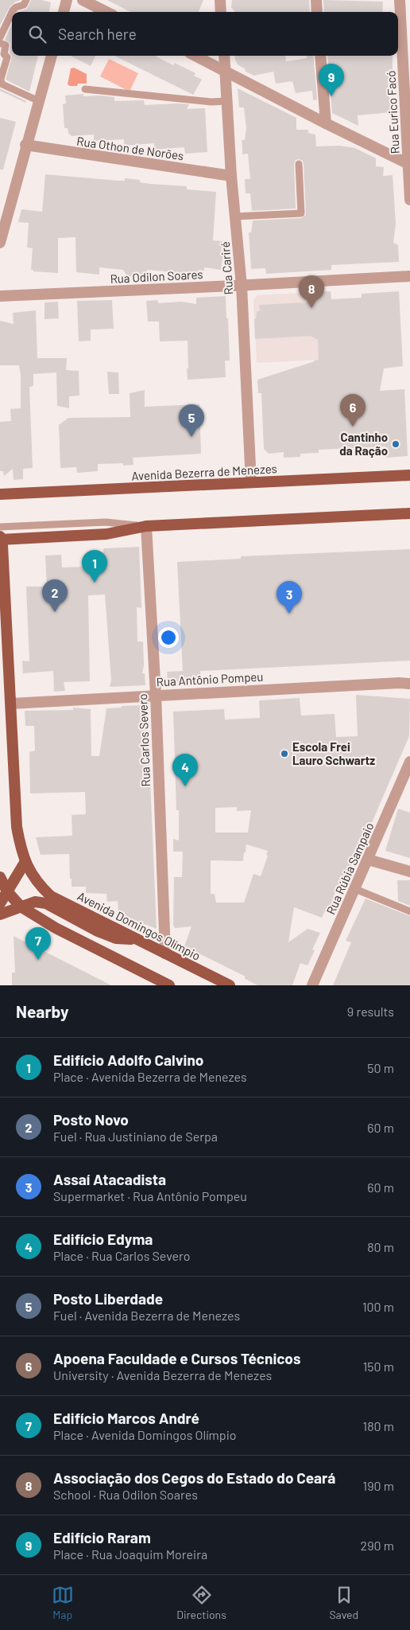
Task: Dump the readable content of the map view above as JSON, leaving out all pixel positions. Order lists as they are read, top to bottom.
{
  "streets": {
    "main road": ["Avenida Bezerra de Menezes", "Avenida Domingos Olímpio"],
    "street": [
      "Rua Eurico Facó",
      "Rua Othon de Norões",
      "Rua Cariré",
      "Rua Odilon Soares",
      "Rua Antônio Pompeu",
      "Rua Carlos Severo",
      "Rua Rúbia Sampaio"
    ]
  },
  "crossings": [
    ["Rua Othon de Norões", "Rua Cariré"],
    ["Rua Cariré", "Rua Odilon Soares"],
    ["Rua Cariré", "Avenida Bezerra de Menezes"],
    ["Rua Antônio Pompeu", "Rua Carlos Severo"],
    ["Rua Carlos Severo", "Avenida Domingos Olímpio"]
  ],
  "places": ["Cantinho da Ração", "Escola Frei Lauro Schwartz"],
  "page": {
    "search": "Search here",
    "pins": [
      "9",
      "8",
      "6",
      "5",
      "1",
      "2",
      "3",
      "4",
      "7"
    ],
    "heading": ["Nearby", "9 results"],
    "list": [
      {
        "mark": "1",
        "name": "Edifício Adolfo Calvino",
        "note": "Place · Avenida Bezerra de Menezes",
        "value": "50 m"
      },
      {
        "mark": "2",
        "name": "Posto Novo",
        "note": "Fuel · Rua Justiniano de Serpa",
        "value": "60 m"
      },
      {
        "mark": "3",
        "name": "Assaí Atacadista",
        "note": "Supermarket · Rua Antônio Pompeu",
        "value": "60 m"
      },
      {
        "mark": "4",
        "name": "Edifício Edyma",
        "note": "Place · Rua Carlos Severo",
        "value": "80 m"
      },
      {
        "mark": "5",
        "name": "Posto Liberdade",
        "note": "Fuel · Avenida Bezerra de Menezes",
        "value": "100 m"
      },
      {
        "mark": "6",
        "name": "Apoena Faculdade e Cursos Técnicos",
        "note": "University · Avenida Bezerra de Menezes",
        "value": "150 m"
      },
      {
        "mark": "7",
        "name": "Edifício Marcos André",
        "note": "Place · Avenida Domingos Olímpio",
        "value": "180 m"
      },
      {
        "mark": "8",
        "name": "Associação dos Cegos do Estado do Ceará",
        "note": "School · Rua Odilon Soares",
        "value": "190 m"
      },
      {
        "mark": "9",
        "name": "Edifício Raram",
        "note": "Place · Rua Joaquim Moreira",
        "value": "290 m"
      }
    ],
    "nav": ["Map", "Directions", "Saved"]
  }
}
